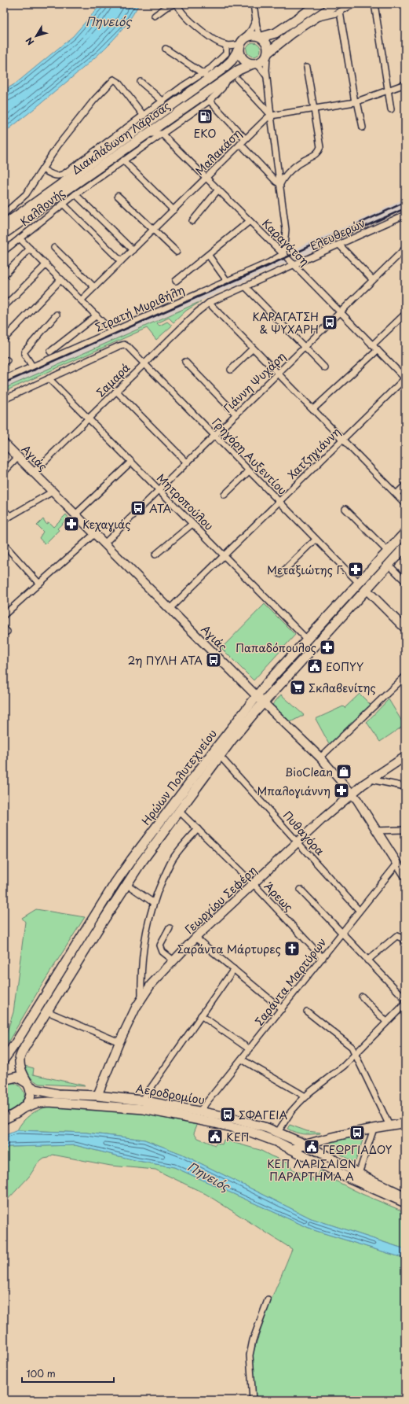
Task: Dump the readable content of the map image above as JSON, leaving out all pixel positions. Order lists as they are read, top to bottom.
{
  "streets": {
    "main road": [
      "Διακλάδωση Λάρισας",
      "Αγιάς",
      "Ηρώων Πολυτεχνείου",
      "Γεωργίου Σεφέρη",
      "Αεροδρομίου"
    ],
    "street": [
      "Μαλακάση",
      "Καλλoνής",
      "Ελευθερών",
      "Καραγάτση",
      "Στρατή Μυριβήλη",
      "Σαμαρά",
      "Γιάννη Ψυχάρη",
      "Χατζηγιάννη",
      "Γρηγόρη Αυξεντίου",
      "Μητροπούλου",
      "Πυθαγόρα",
      "Άρεως",
      "Σαράντα Μαρτύρων"
    ]
  },
  "crossings": [
    ["Διακλάδωση Λάρισας", "Καλλoνής"],
    ["Μαλακάση", "Καραγάτση"],
    ["Καλλoνής", "Καραγάτση"],
    ["Ελευθερών", "Καραγάτση"],
    ["Ελευθερών", "Σαμαρά"],
    ["Καραγάτση", "Στρατή Μυριβήλη"],
    ["Καραγάτση", "Γιάννη Ψυχάρη"],
    ["Καραγάτση", "Χατζηγιάννη"],
    ["Σαμαρά", "Γρηγόρη Αυξεντίου"],
    ["Σαμαρά", "Αγιάς"],
    ["Σαμαρά", "Μητροπούλου"],
    ["Γιάννη Ψυχάρη", "Γρηγόρη Αυξεντίου"],
    ["Γιάννη Ψυχάρη", "Αγιάς"],
    ["Γιάννη Ψυχάρη", "Μητροπούλου"],
    ["Χατζηγιάννη", "Γρηγόρη Αυξεντίου"],
    ["Χατζηγιάννη", "Αγιάς"],
    ["Χατζηγιάννη", "Μητροπούλου"],
    ["Γρηγόρη Αυξεντίου", "Μητροπούλου"],
    ["Γρηγόρη Αυξεντίου", "Ηρώων Πολυτεχνείου"],
    ["Αγιάς", "Ηρώων Πολυτεχνείου"],
    ["Αγιάς", "Γεωργίου Σεφέρη"],
    ["Αγιάς", "Σαράντα Μαρτύρων"],
    ["Μητροπούλου", "Ηρώων Πολυτεχνείου"],
    ["Ηρώων Πολυτεχνείου", "Πυθαγόρα"],
    ["Ηρώων Πολυτεχνείου", "Άρεως"],
    ["Πυθαγόρα", "Γεωργίου Σεφέρη"],
    ["Πυθαγόρα", "Σαράντα Μαρτύρων"],
    ["Άρεως", "Γεωργίου Σεφέρη"],
    ["Άρεως", "Σαράντα Μαρτύρων"],
    ["Γεωργίου Σεφέρη", "Αεροδρομίου"],
    ["Σαράντα Μαρτύρων", "Αεροδρομίου"]
  ],
  "water": ["Πηνειός"],
  "places": {
    "fuel station": ["EKO"],
    "bus stop": [
      "ΚΑΡΑΓΑΤΣΗ & ΨΥΧΑΡΗ",
      "ΑΤΑ",
      "2η ΠΥΛΗ ΑΤΑ",
      "ΣΦΑΓΕΙΑ",
      "ΓΕΩΡΓΙΑΔΟΥ"
    ],
    "pharmacy": [
      "Κεχαγιάς",
      "Μεταξιώτης Γ.",
      "Παπαδόπουλος",
      "Μπαλογιάννη"
    ],
    "public building": ["ΕΟΠΥΥ", "ΚΕΠ", "ΚΕΠ ΛΑΡΙΣΑΙΩΝ ΠΑΡΑΡΤΗΜΑ A"],
    "supermarket": ["Σκλαβενίτης"],
    "shop": ["BioClean"],
    "church": ["Σαράντα Μάρτυρες"]
  },
  "scale_bar": "100 m",
  "north": "bottom left"
}
